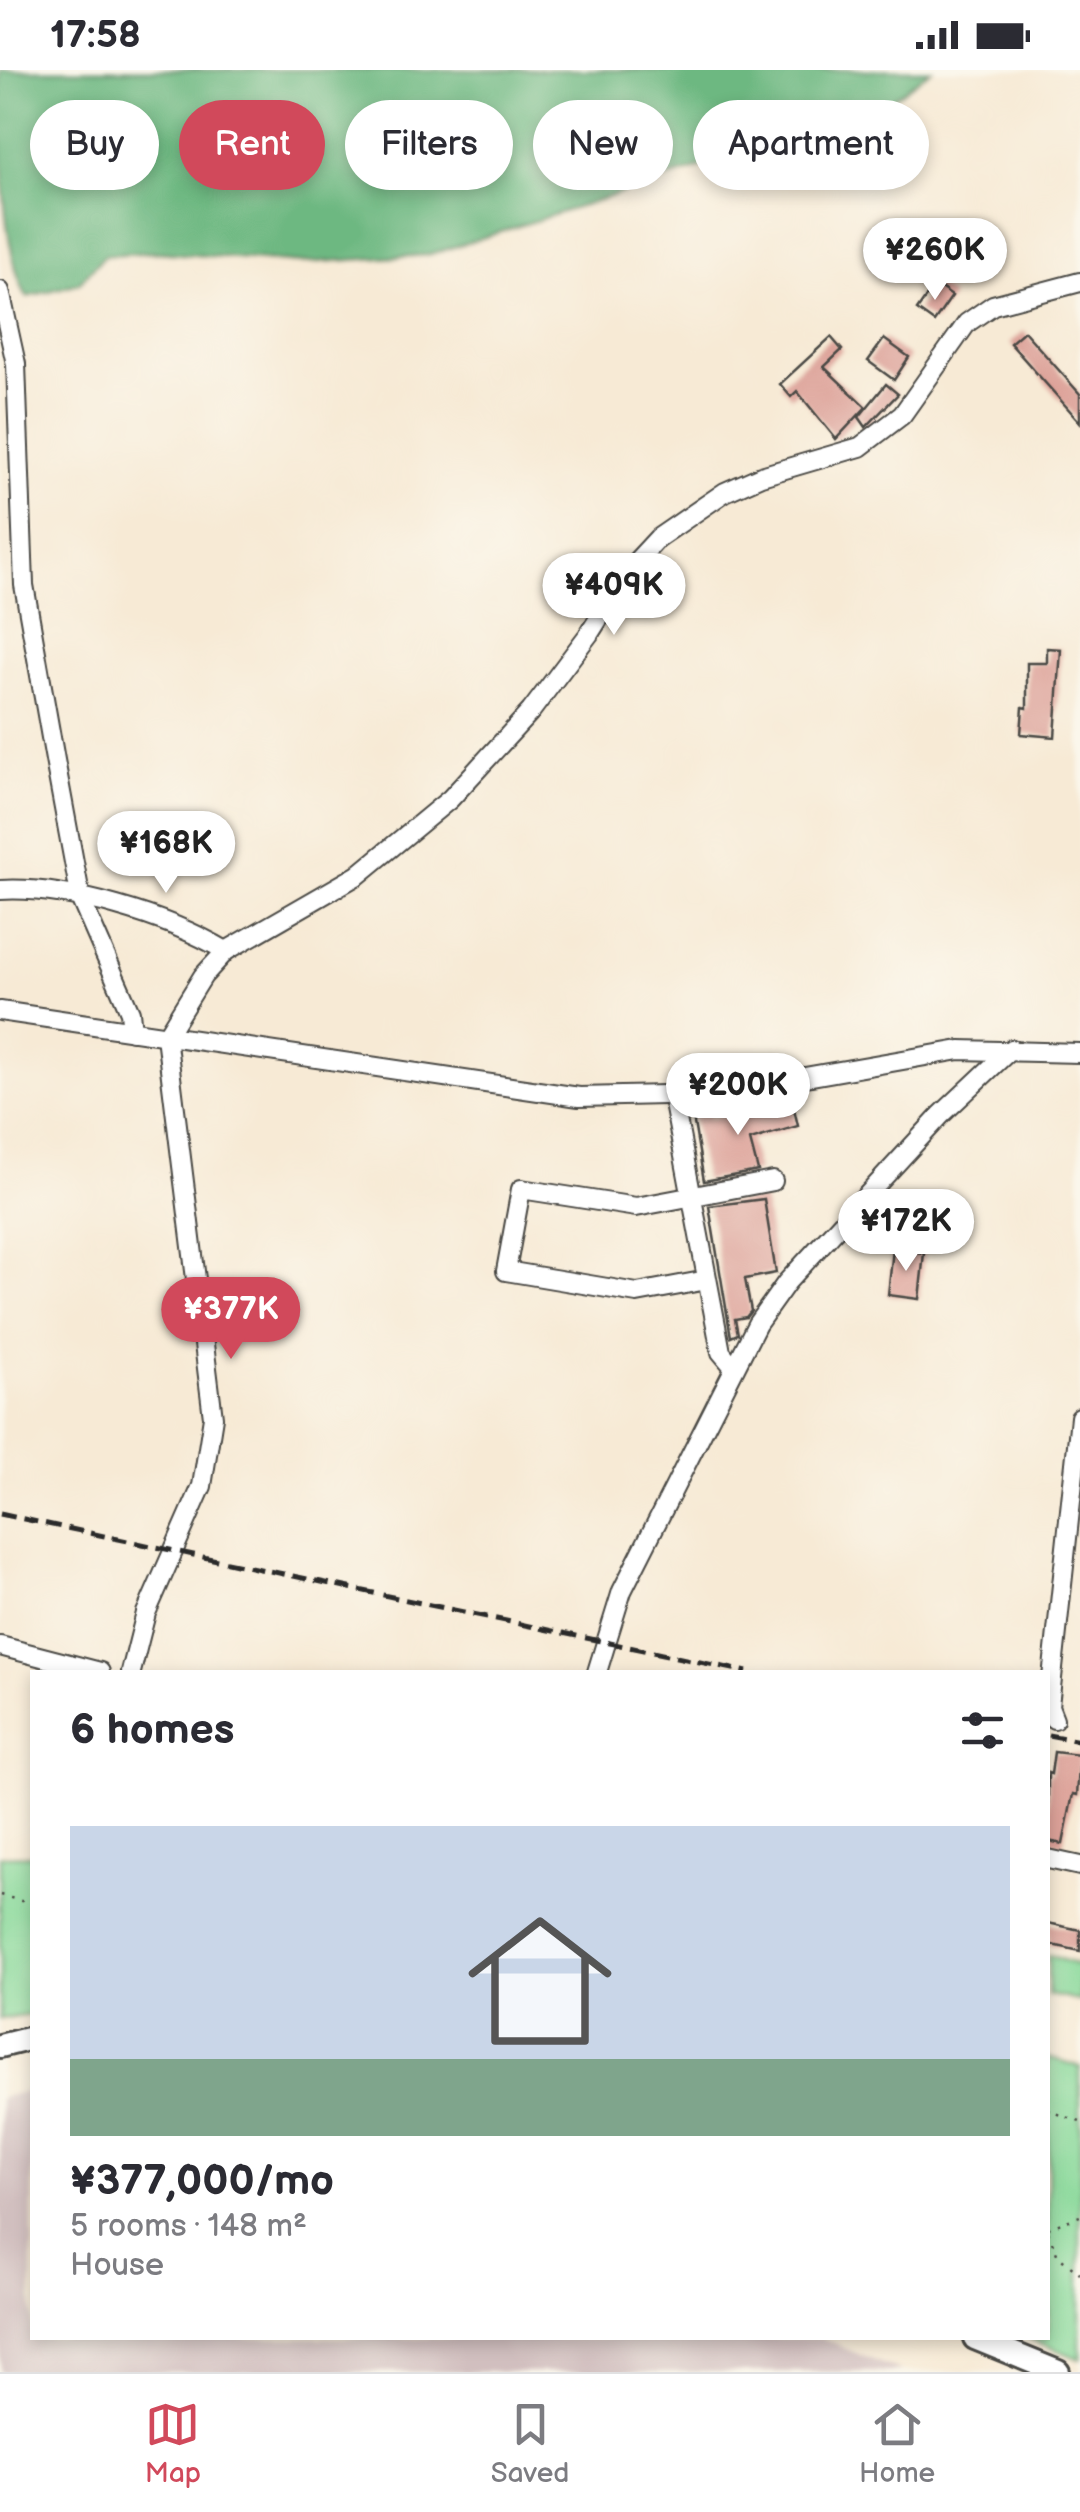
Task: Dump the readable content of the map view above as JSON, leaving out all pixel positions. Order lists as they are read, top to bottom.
{
  "page": {
    "status": "17:58",
    "chip": [
      "Buy",
      "Rent",
      "Filters",
      "New",
      "Apartment"
    ],
    "price": [
      "¥260K",
      "¥409K",
      "¥168K",
      "¥200K",
      "¥172K",
      "¥377K"
    ],
    "heading": "6 homes",
    "list": [
      {
        "name": "¥377,000/mo",
        "note": "5 rooms · 148 m² · House"
      }
    ],
    "tabs": ["Map", "Saved", "Home"]
  }
}
